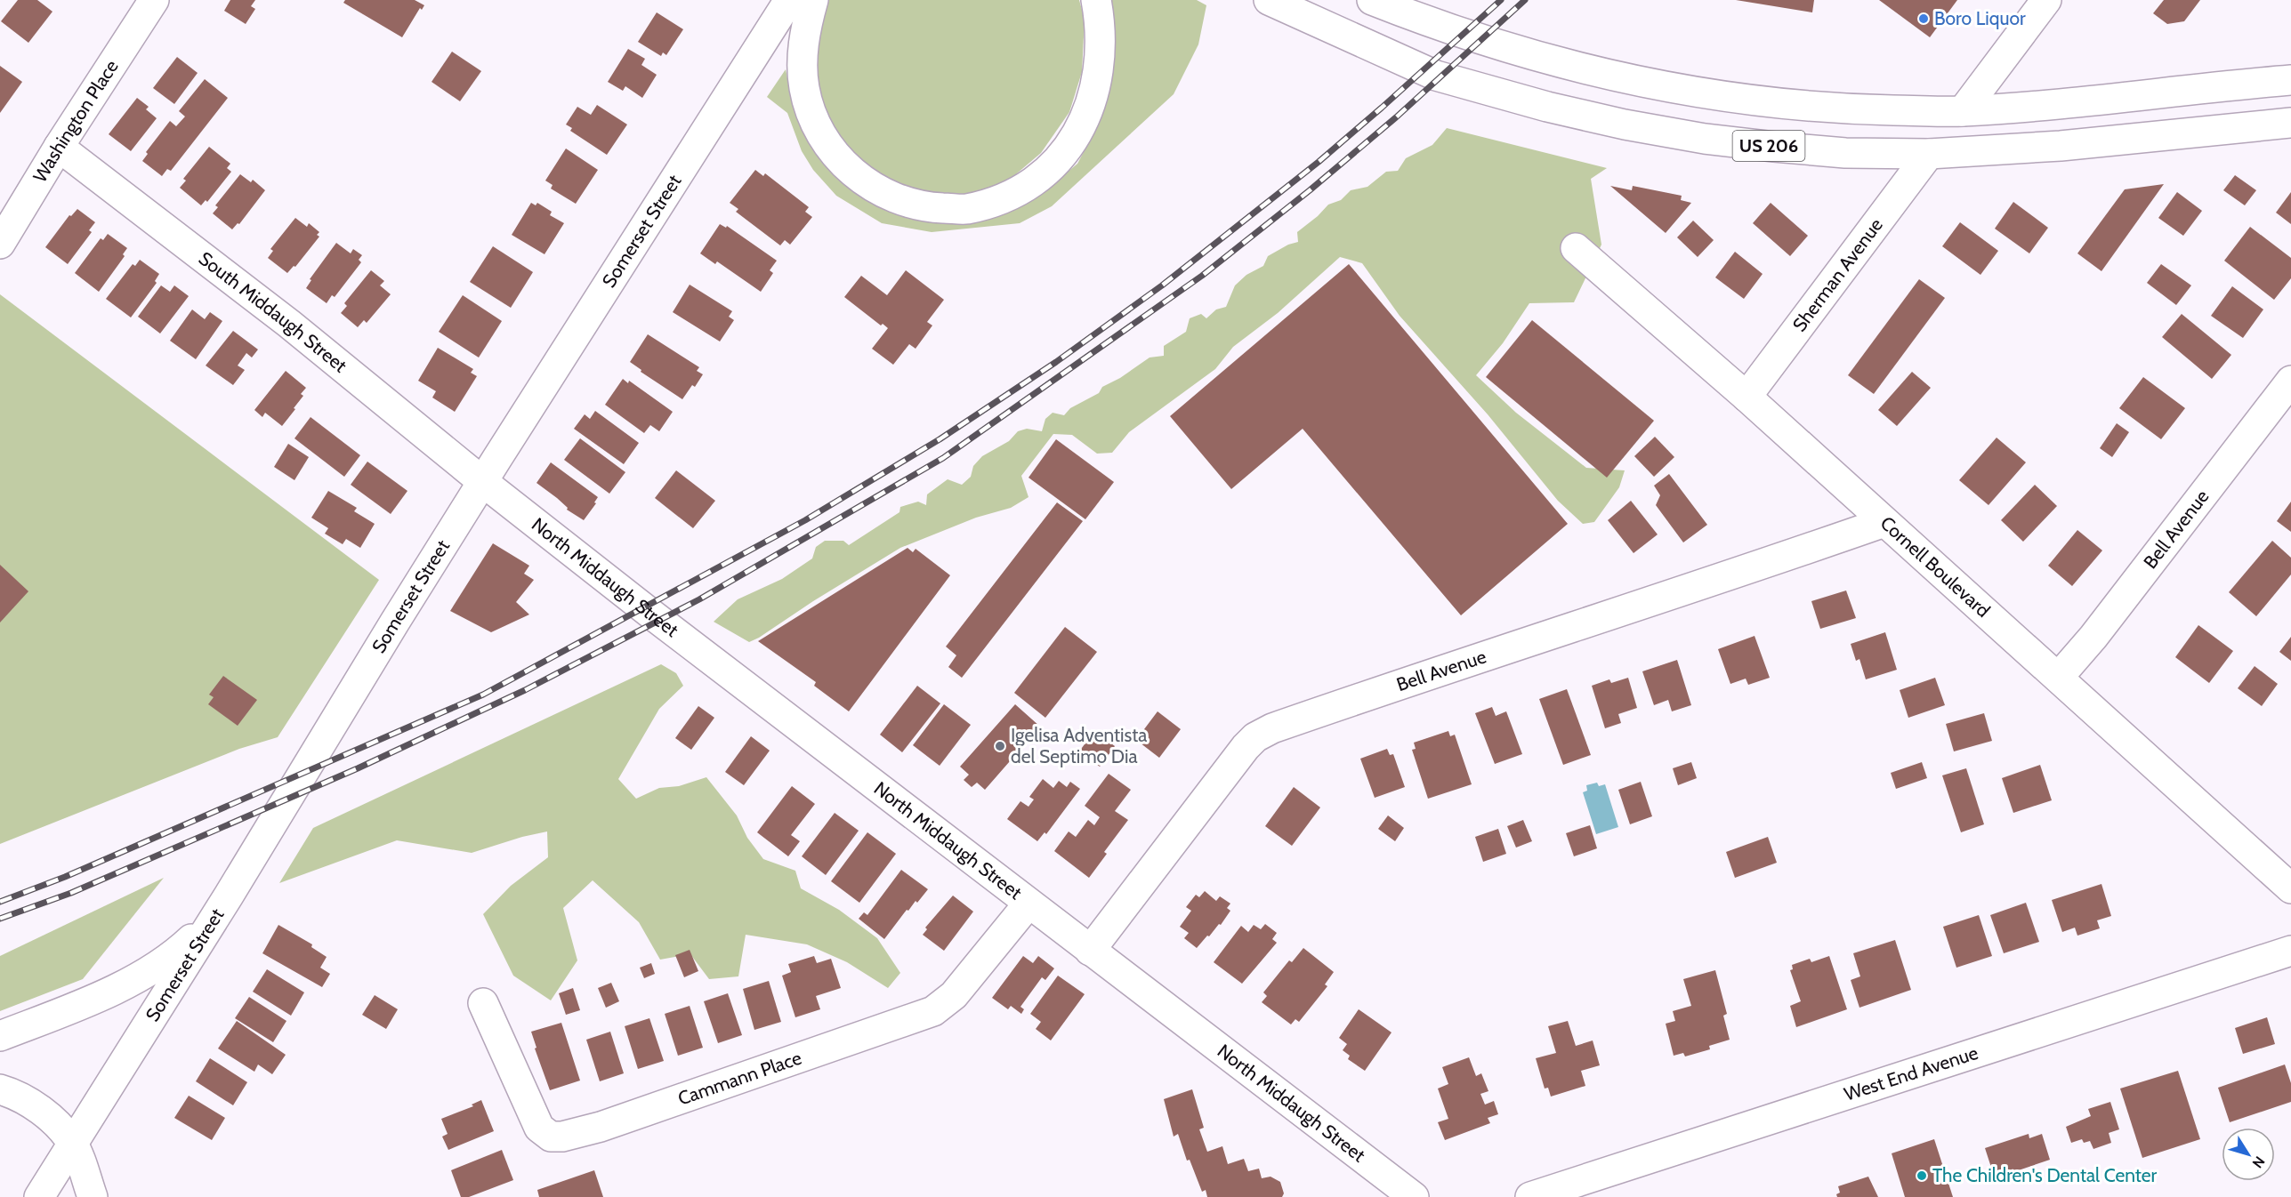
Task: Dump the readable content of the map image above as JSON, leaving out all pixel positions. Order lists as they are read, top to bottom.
{
  "streets": {
    "main road": [
      "Washington Place",
      "US 206",
      "Somerset Street",
      "Sherman Avenue",
      "South Middaugh Street",
      "Bell Avenue",
      "Cornell Boulevard",
      "North Middaugh Street",
      "West End Avenue",
      "Cammann Place"
    ]
  },
  "crossings": [
    ["Washington Place", "South Middaugh Street"],
    ["US 206", "Sherman Avenue"],
    ["Somerset Street", "South Middaugh Street"],
    ["Somerset Street", "North Middaugh Street"],
    ["Sherman Avenue", "Cornell Boulevard"],
    ["South Middaugh Street", "North Middaugh Street"],
    ["Bell Avenue", "Cornell Boulevard"],
    ["Bell Avenue", "North Middaugh Street"],
    ["North Middaugh Street", "Cammann Place"]
  ],
  "places": ["Boro Liquor", "Igelisa Adventista del Septimo Dia", "The Children's Dental Center"],
  "north": "bottom right"
}
